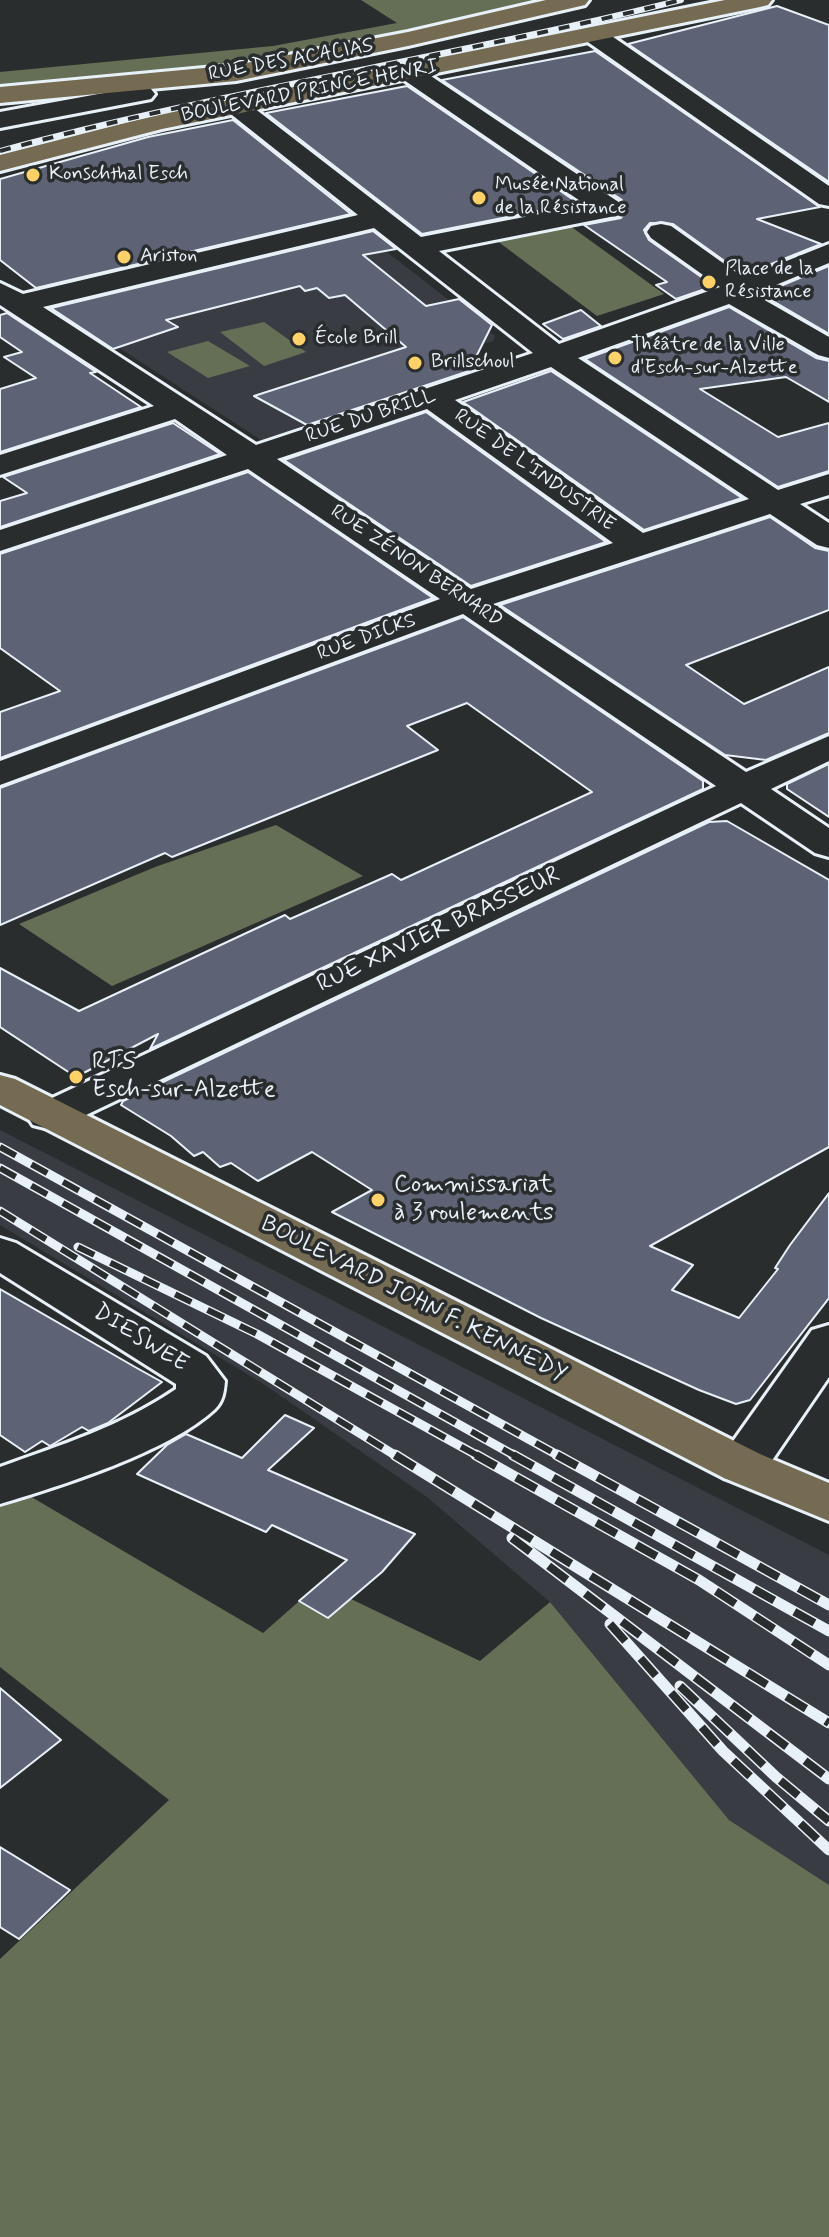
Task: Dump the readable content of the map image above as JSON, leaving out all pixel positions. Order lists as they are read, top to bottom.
{
  "streets": {
    "main road": ["RUE DES ACACIAS", "BOULEVARD PRINCE HENRI", "BOULEVARD JOHN F. KENNEDY"],
    "street": [
      "RUE DU BRILL",
      "RUE DE L'INDUSTRIE",
      "RUE ZÉNON BERNARD",
      "RUE DICKS",
      "RUE XAVIER BRASSEUR",
      "DIESWEE"
    ]
  },
  "crossings": [
    ["RUE DU BRILL", "RUE DE L'INDUSTRIE"],
    ["RUE DU BRILL", "RUE ZÉNON BERNARD"],
    ["RUE DE L'INDUSTRIE", "RUE DICKS"],
    ["RUE ZÉNON BERNARD", "RUE DICKS"],
    ["RUE ZÉNON BERNARD", "RUE XAVIER BRASSEUR"],
    ["RUE XAVIER BRASSEUR", "BOULEVARD JOHN F. KENNEDY"]
  ],
  "places": [
    "Konschthal Esch",
    "Musée National de la Résistance",
    "Ariston",
    "Place de la Résistance",
    "École Brill",
    "Théâtre de la Ville d'Esch-sur-Alzette",
    "Brillschoul",
    "RTS Esch-sur-Alzette",
    "Commissariat à 3 roulements"
  ]
}
